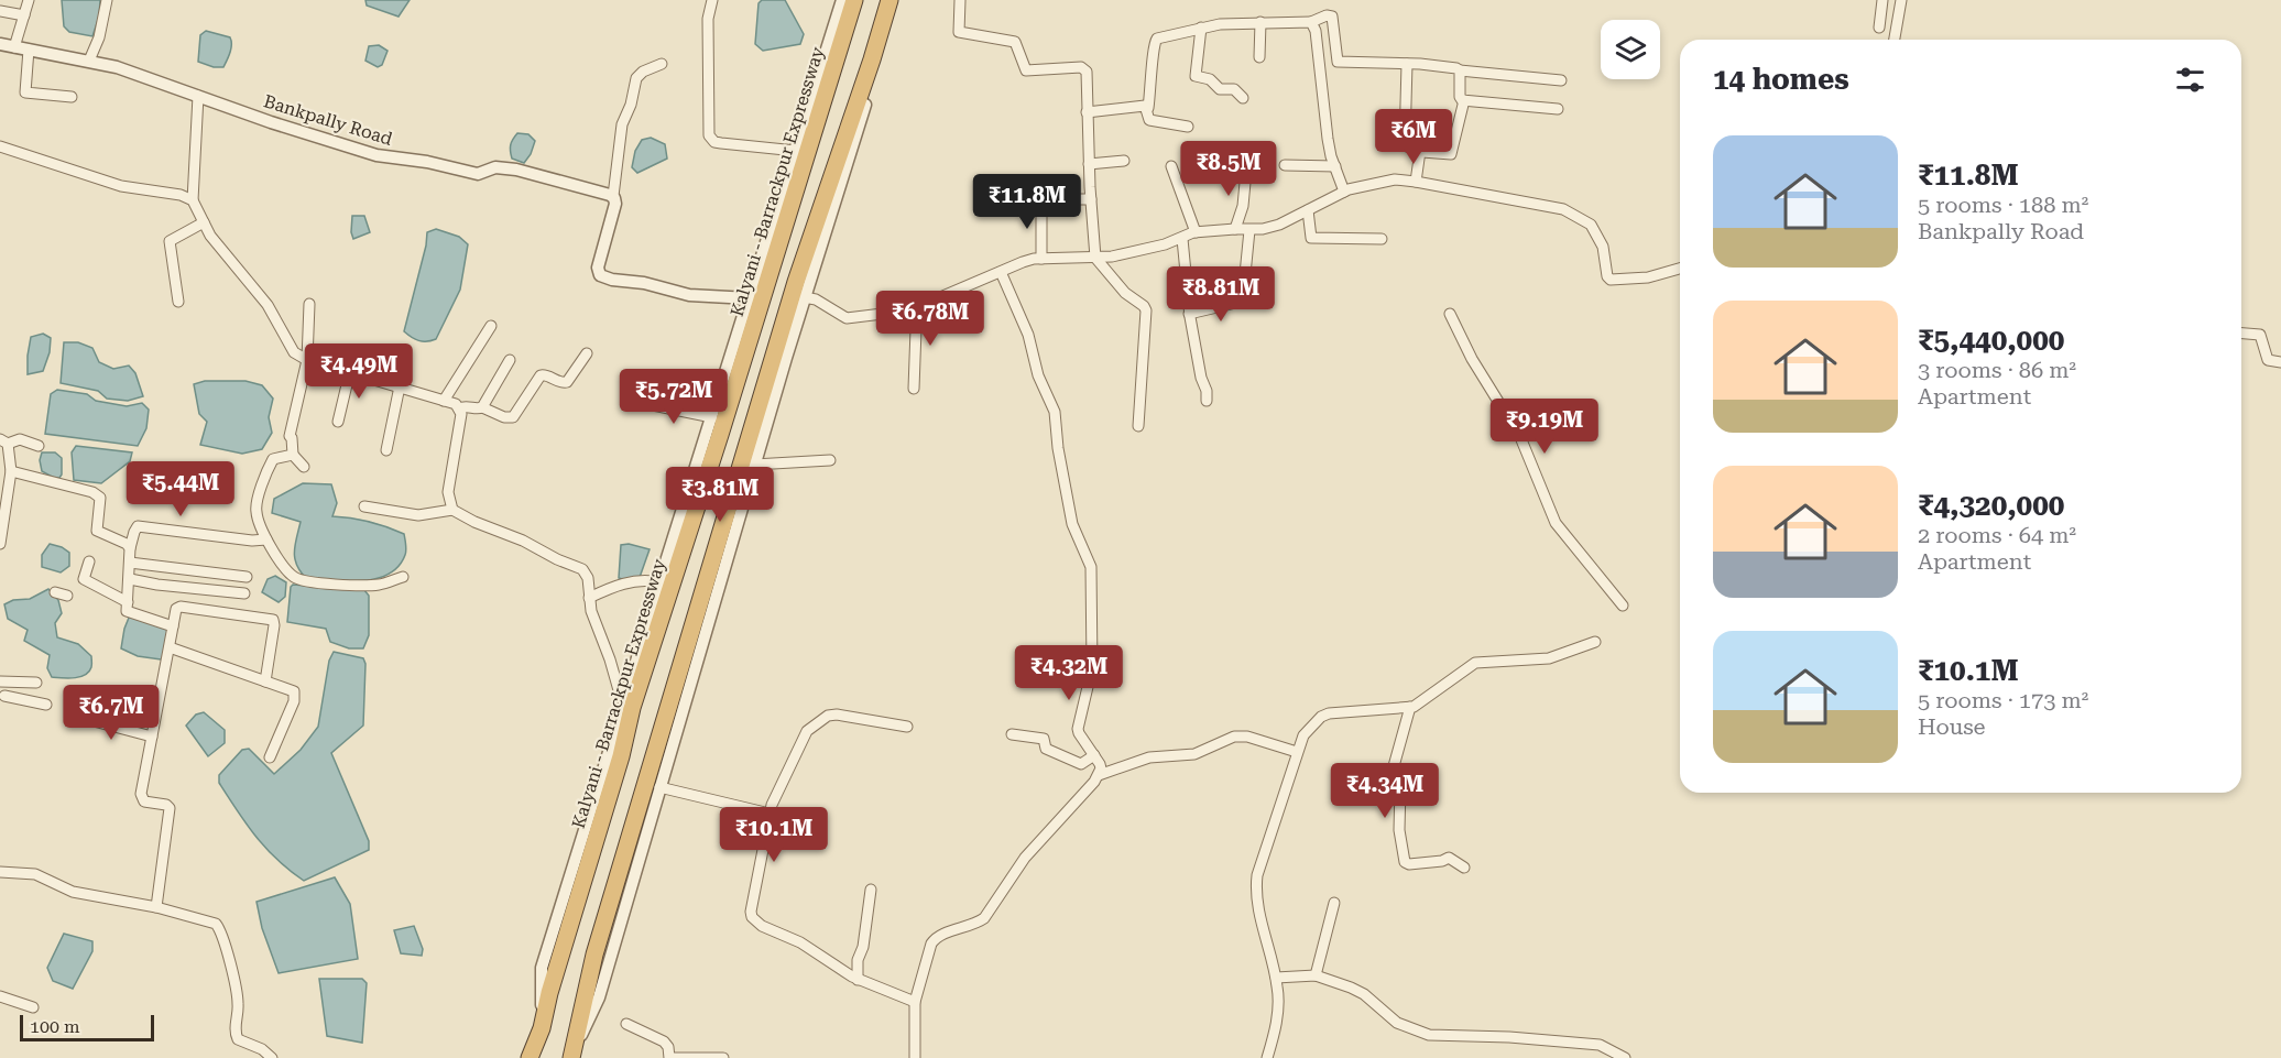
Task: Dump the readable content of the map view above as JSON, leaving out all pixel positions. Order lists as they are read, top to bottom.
{
  "streets": {
    "highway": ["Kalyani - Barrackpur Expressway"],
    "street": ["Bankpally Road"]
  },
  "scale_bar": "100 m",
  "page": {
    "heading": "14 homes",
    "price": [
      "₹6M",
      "₹8.5M",
      "₹11.8M",
      "₹8.81M",
      "₹6.78M",
      "₹4.49M",
      "₹5.72M",
      "₹9.19M",
      "₹5.44M",
      "₹3.81M",
      "₹4.32M",
      "₹6.7M",
      "₹4.34M",
      "₹10.1M"
    ],
    "list": [
      {
        "name": "₹11.8M",
        "note": "5 rooms · 188 m² · Bankpally Road"
      },
      {
        "name": "₹5,440,000",
        "note": "3 rooms · 86 m² · Apartment"
      },
      {
        "name": "₹4,320,000",
        "note": "2 rooms · 64 m² · Apartment"
      },
      {
        "name": "₹10.1M",
        "note": "5 rooms · 173 m² · House"
      }
    ],
    "scale": "100 m"
  }
}
